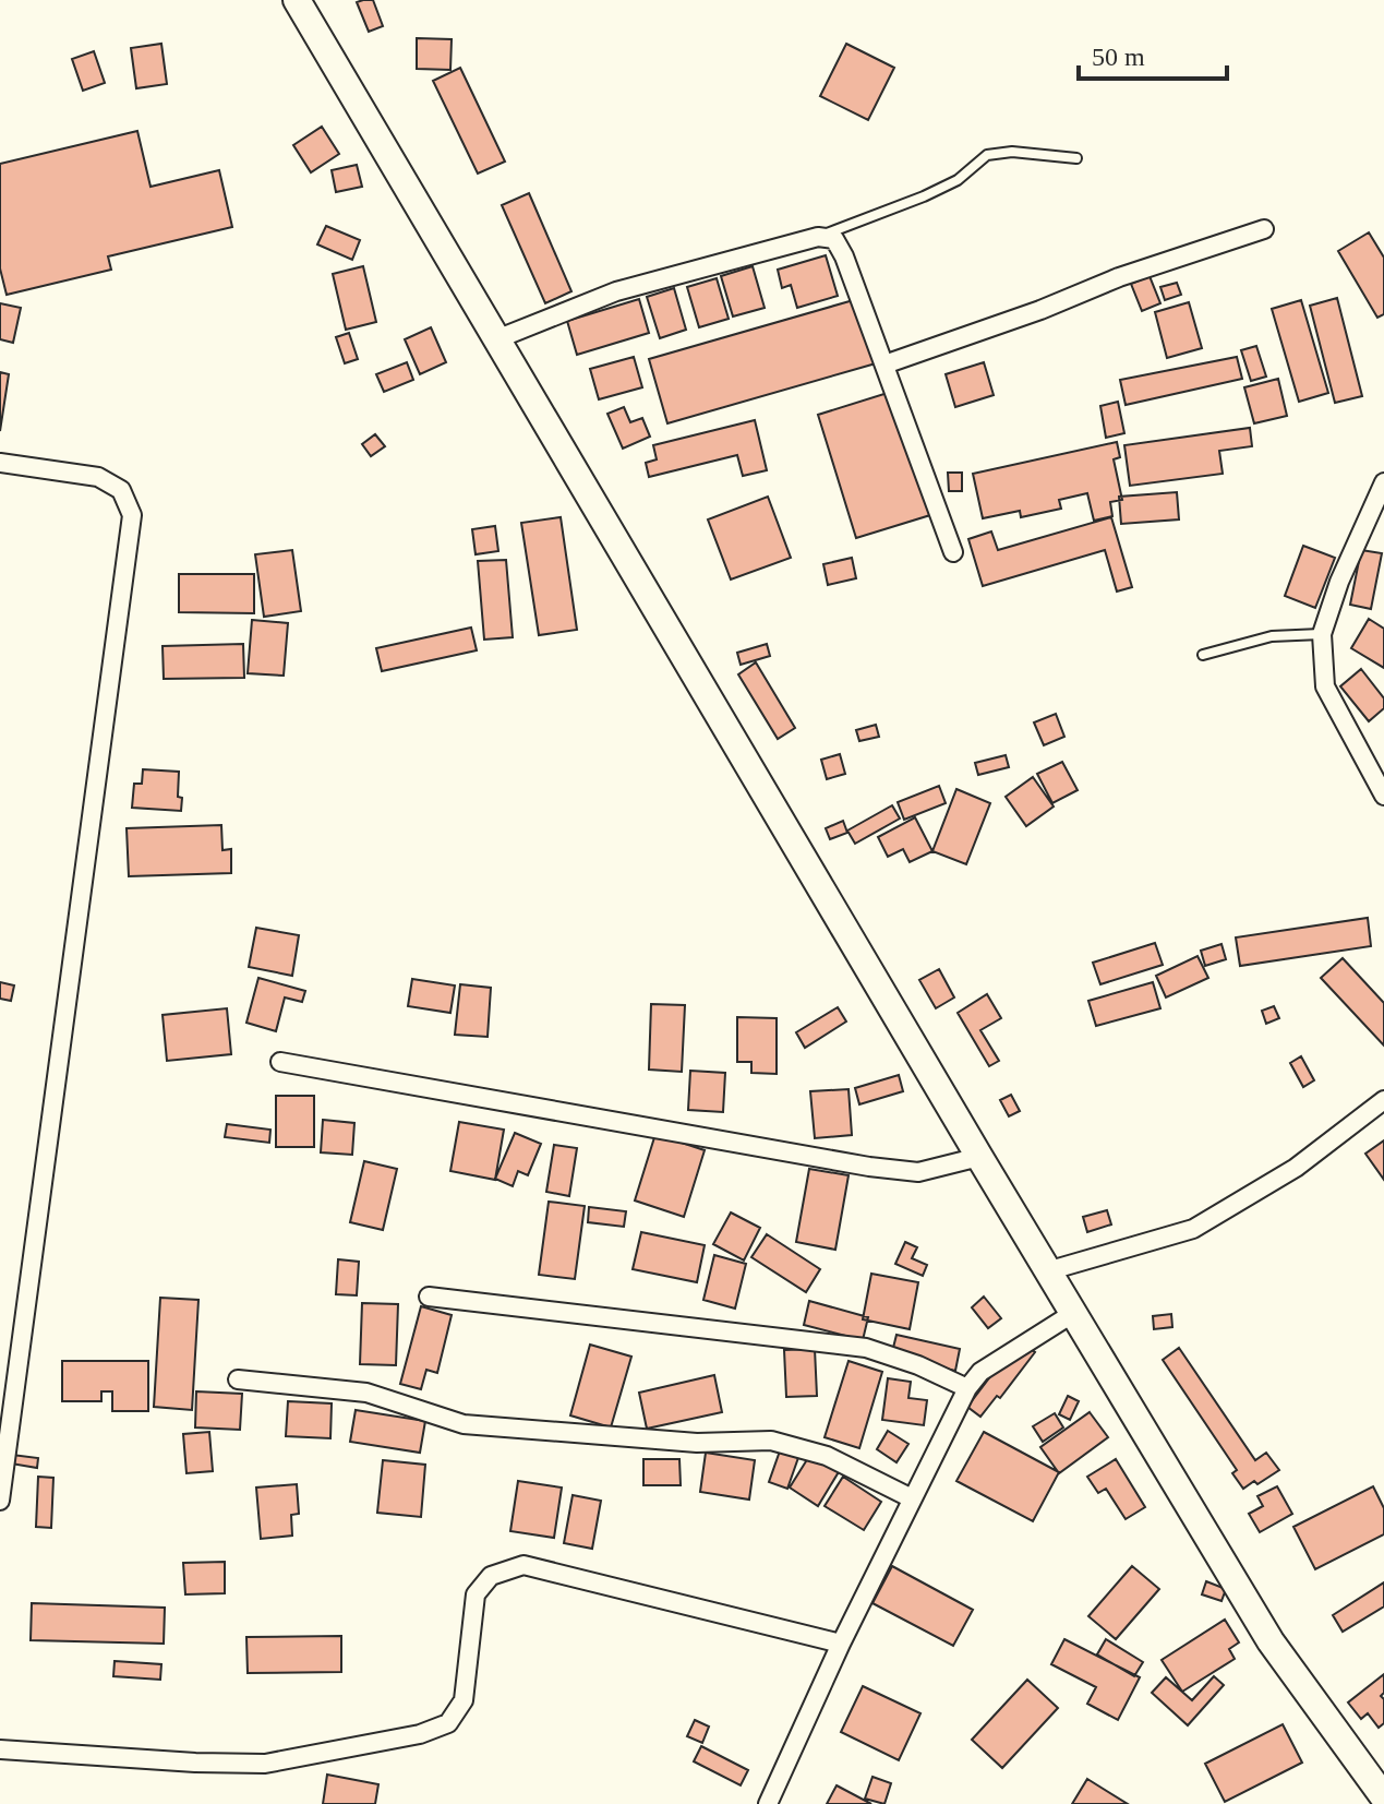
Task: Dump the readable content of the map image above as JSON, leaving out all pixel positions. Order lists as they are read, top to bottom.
{
  "scale_bar": "50 m"
}
